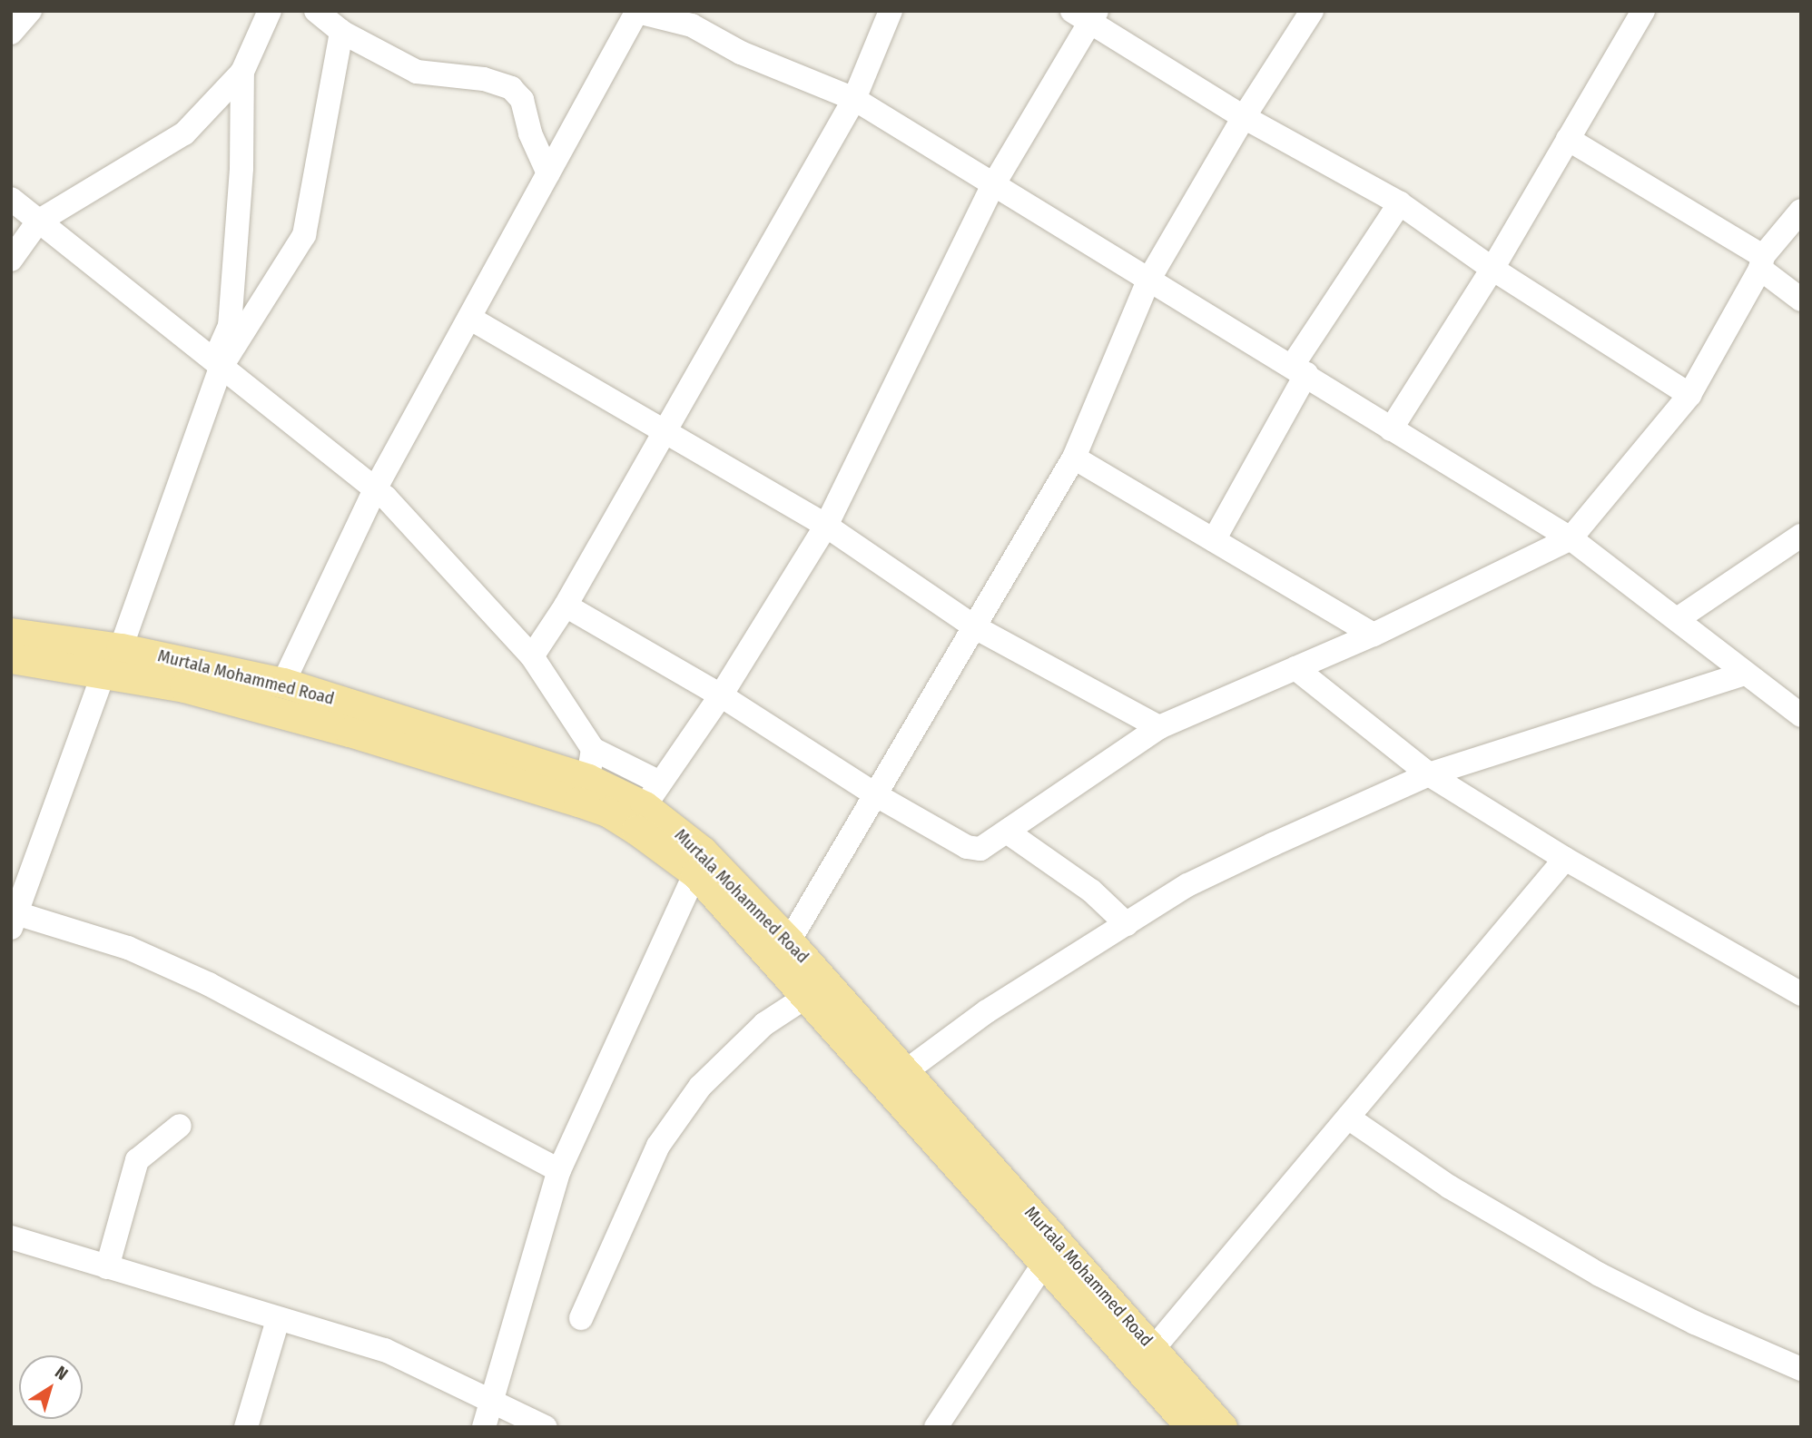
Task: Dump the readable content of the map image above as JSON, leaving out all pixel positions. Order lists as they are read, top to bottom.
{
  "streets": {
    "main road": ["Murtala Mohammed Road"]
  },
  "north": "top right"
}
